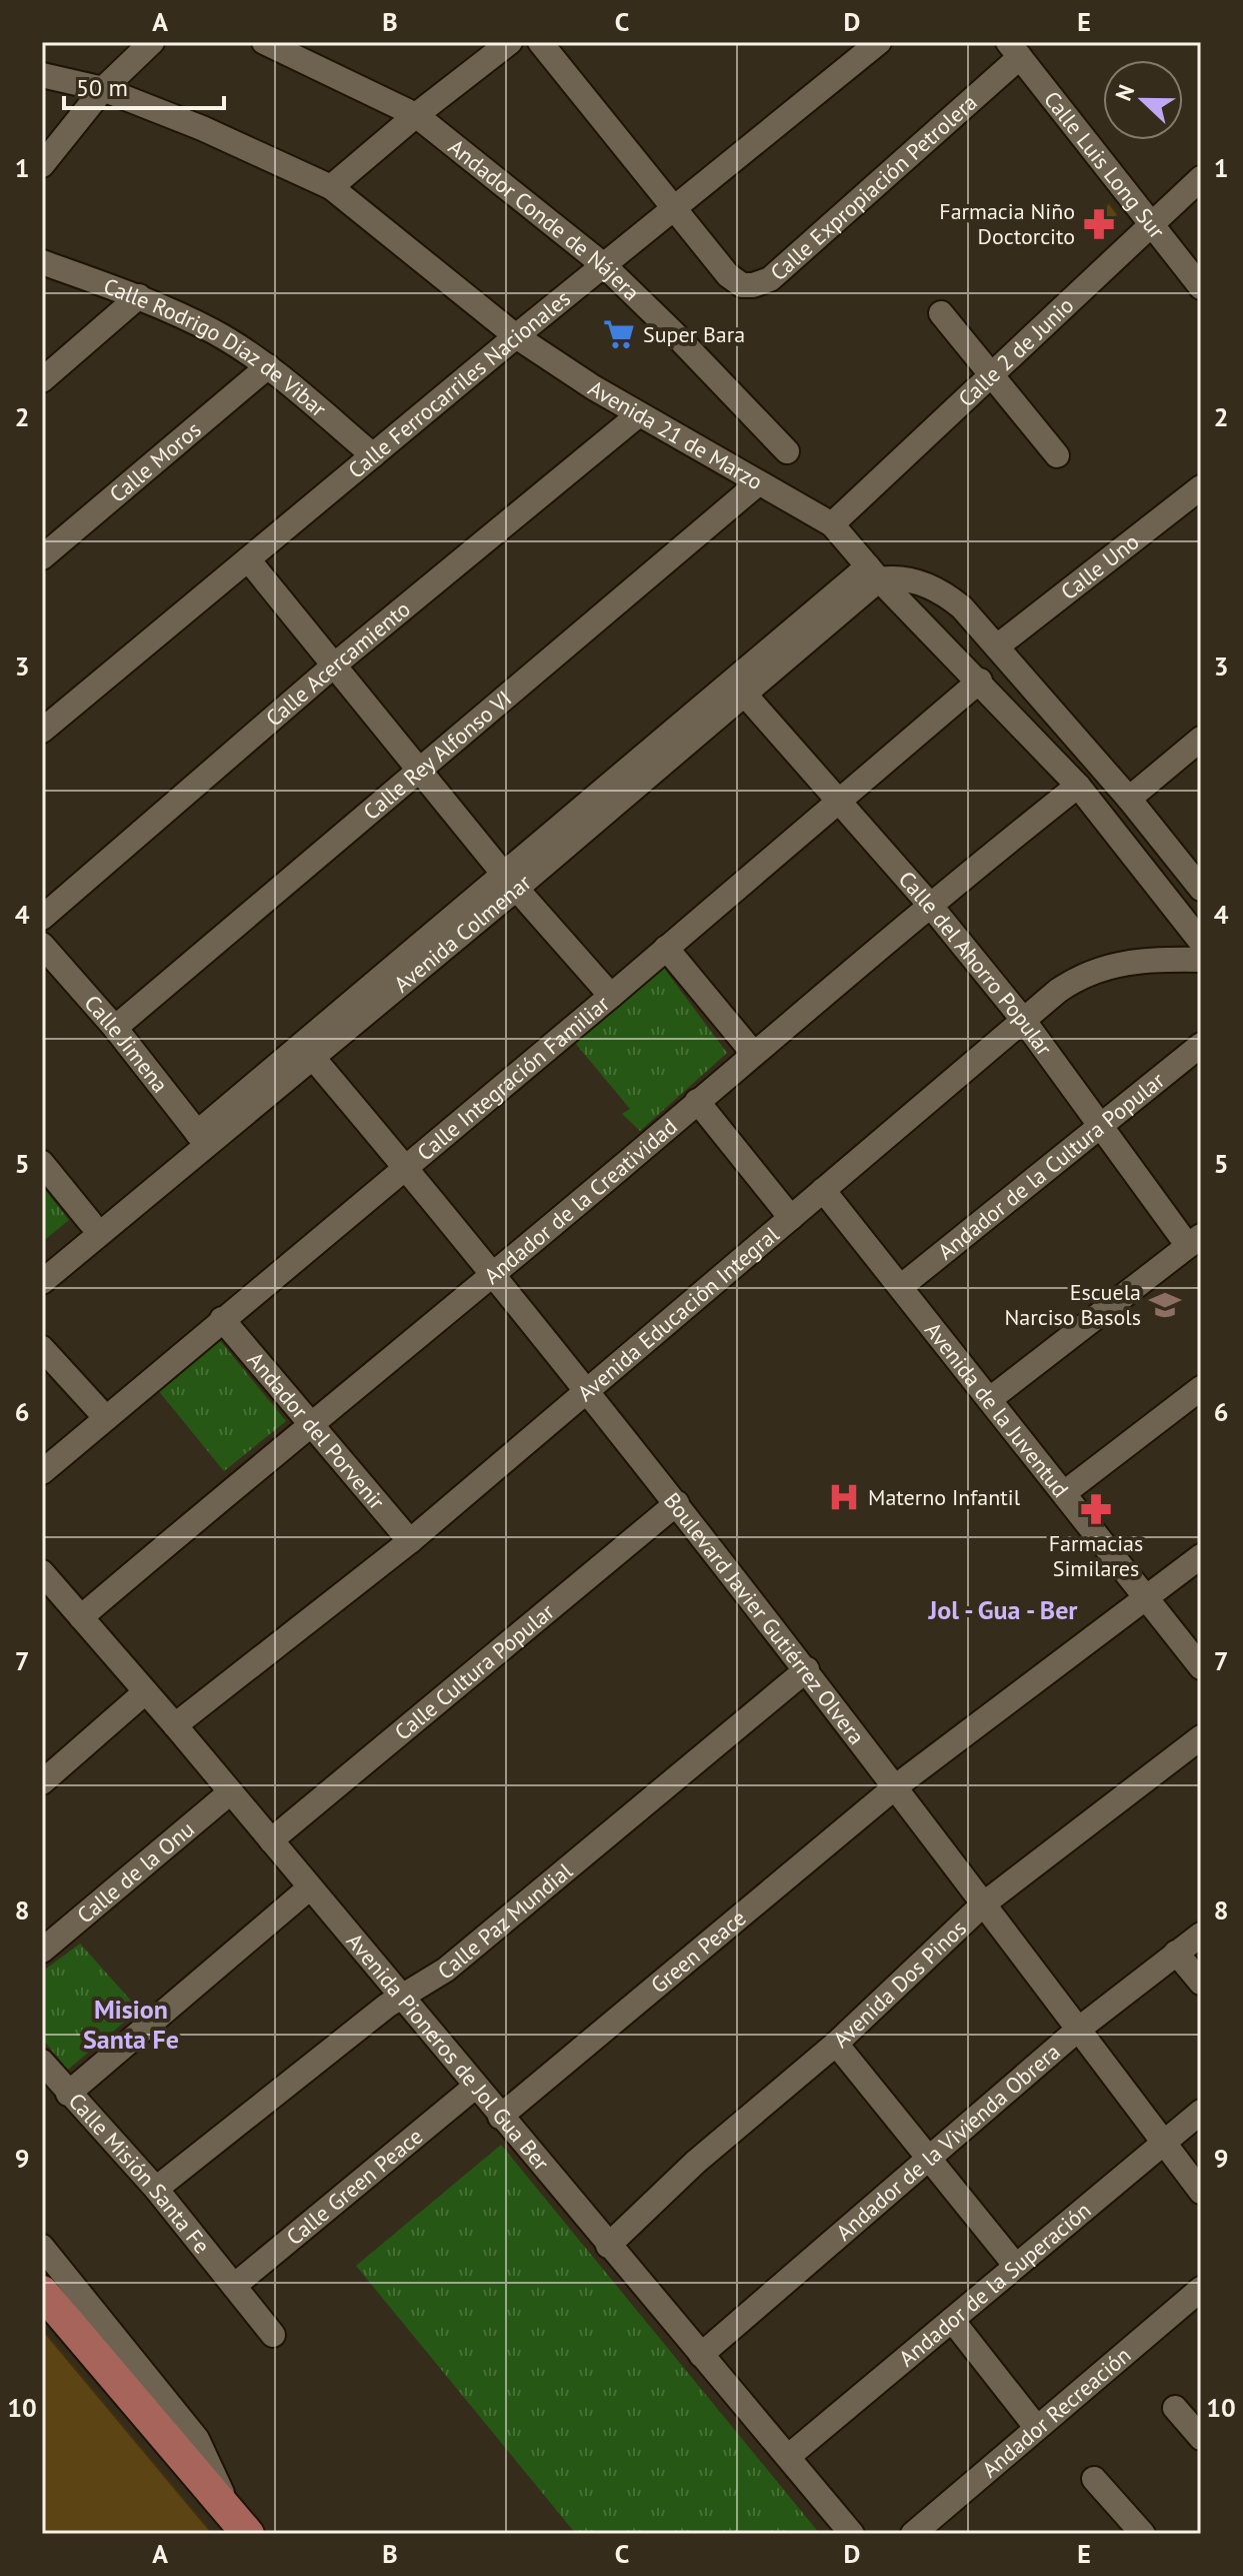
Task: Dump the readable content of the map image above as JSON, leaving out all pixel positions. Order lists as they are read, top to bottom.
{
  "streets": {
    "street": [
      "Calle Luis Long Sur",
      "Calle Expropiación Petrolera",
      "Andador Conde de Nájera",
      "Calle Rodrigo Díaz de Vibar",
      "Calle 2 de Junio",
      "Calle Ferrocarriles Nacionales",
      "Avenida 21 de Marzo",
      "Calle Moros",
      "Calle Uno",
      "Calle Acercamiento",
      "Calle Rey Alfonso VI",
      "Avenida Colmenar",
      "Calle del Ahorro Popular",
      "Calle Jimena",
      "Calle Integración Familiar",
      "Andador de la Cultura Popular",
      "Andador de la Creatividad",
      "Avenida Educación Integral",
      "Avenida de la Juventud",
      "Andador del Porvenir",
      "Boulevard Javier Gutiérrez Olvera",
      "Calle Cultura Popular",
      "Calle de la Onu",
      "Calle Paz Mundial",
      "Green Peace",
      "Avenida Dos Pinos",
      "Avenida Pioneros de Jol Gua Ber",
      "Andador de la Vivienda Obrera",
      "Calle Misión Santa Fe",
      "Calle Green Peace",
      "Andador de la Superación",
      "Andador Recreación"
    ]
  },
  "crossings": [
    ["Calle Luis Long Sur", "Calle Expropiación Petrolera"],
    ["Calle Luis Long Sur", "Calle 2 de Junio"],
    ["Calle Expropiación Petrolera", "Calle Ferrocarriles Nacionales"],
    ["Andador Conde de Nájera", "Calle Ferrocarriles Nacionales"],
    ["Calle Rodrigo Díaz de Vibar", "Calle Ferrocarriles Nacionales"],
    ["Calle Rodrigo Díaz de Vibar", "Calle Moros"],
    ["Calle 2 de Junio", "Avenida 21 de Marzo"],
    ["Calle Ferrocarriles Nacionales", "Avenida 21 de Marzo"],
    ["Avenida 21 de Marzo", "Calle Acercamiento"],
    ["Avenida 21 de Marzo", "Calle Rey Alfonso VI"],
    ["Avenida 21 de Marzo", "Avenida Colmenar"],
    ["Avenida 21 de Marzo", "Calle Integración Familiar"],
    ["Avenida 21 de Marzo", "Andador de la Creatividad"],
    ["Calle Rey Alfonso VI", "Calle Jimena"],
    ["Avenida Colmenar", "Calle del Ahorro Popular"],
    ["Avenida Colmenar", "Calle Jimena"],
    ["Avenida Colmenar", "Boulevard Javier Gutiérrez Olvera"],
    ["Calle del Ahorro Popular", "Calle Integración Familiar"],
    ["Calle del Ahorro Popular", "Andador de la Cultura Popular"],
    ["Calle del Ahorro Popular", "Andador de la Creatividad"],
    ["Calle del Ahorro Popular", "Avenida Educación Integral"],
    ["Calle Integración Familiar", "Andador del Porvenir"],
    ["Calle Integración Familiar", "Boulevard Javier Gutiérrez Olvera"],
    ["Andador de la Cultura Popular", "Avenida de la Juventud"],
    ["Andador de la Creatividad", "Andador del Porvenir"],
    ["Andador de la Creatividad", "Boulevard Javier Gutiérrez Olvera"],
    ["Andador de la Creatividad", "Avenida Pioneros de Jol Gua Ber"],
    ["Avenida Educación Integral", "Avenida de la Juventud"],
    ["Avenida Educación Integral", "Andador del Porvenir"],
    ["Avenida Educación Integral", "Boulevard Javier Gutiérrez Olvera"],
    ["Avenida Educación Integral", "Avenida Pioneros de Jol Gua Ber"],
    ["Avenida de la Juventud", "Green Peace"],
    ["Boulevard Javier Gutiérrez Olvera", "Calle Cultura Popular"],
    ["Boulevard Javier Gutiérrez Olvera", "Calle Paz Mundial"],
    ["Boulevard Javier Gutiérrez Olvera", "Green Peace"],
    ["Boulevard Javier Gutiérrez Olvera", "Avenida Dos Pinos"],
    ["Boulevard Javier Gutiérrez Olvera", "Andador de la Vivienda Obrera"],
    ["Boulevard Javier Gutiérrez Olvera", "Andador de la Superación"],
    ["Calle Cultura Popular", "Avenida Pioneros de Jol Gua Ber"],
    ["Calle de la Onu", "Avenida Pioneros de Jol Gua Ber"],
    ["Calle Paz Mundial", "Avenida Pioneros de Jol Gua Ber"],
    ["Calle Paz Mundial", "Calle Misión Santa Fe"],
    ["Green Peace", "Avenida Pioneros de Jol Gua Ber"],
    ["Avenida Dos Pinos", "Avenida Pioneros de Jol Gua Ber"],
    ["Avenida Pioneros de Jol Gua Ber", "Andador de la Vivienda Obrera"],
    ["Avenida Pioneros de Jol Gua Ber", "Calle Green Peace"],
    ["Avenida Pioneros de Jol Gua Ber", "Andador de la Superación"],
    ["Calle Misión Santa Fe", "Calle Green Peace"]
  ],
  "districts": ["Jol - Gua - Ber", "Mision Santa Fe"],
  "places": {
    "pharmacy": ["Farmacia Niño Doctorcito", "Farmacias Similares"],
    "supermarket": ["Super Bara"],
    "school or university": ["Escuela Narciso Basols"],
    "hospital": ["Materno Infantil"]
  },
  "scale_bar": "50 m",
  "north": "left",
  "grid": {
    "columns": [
      "A",
      "B",
      "C",
      "D",
      "E"
    ],
    "rows": [
      "1",
      "2",
      "3",
      "4",
      "5",
      "6",
      "7",
      "8",
      "9",
      "10"
    ]
  }
}
